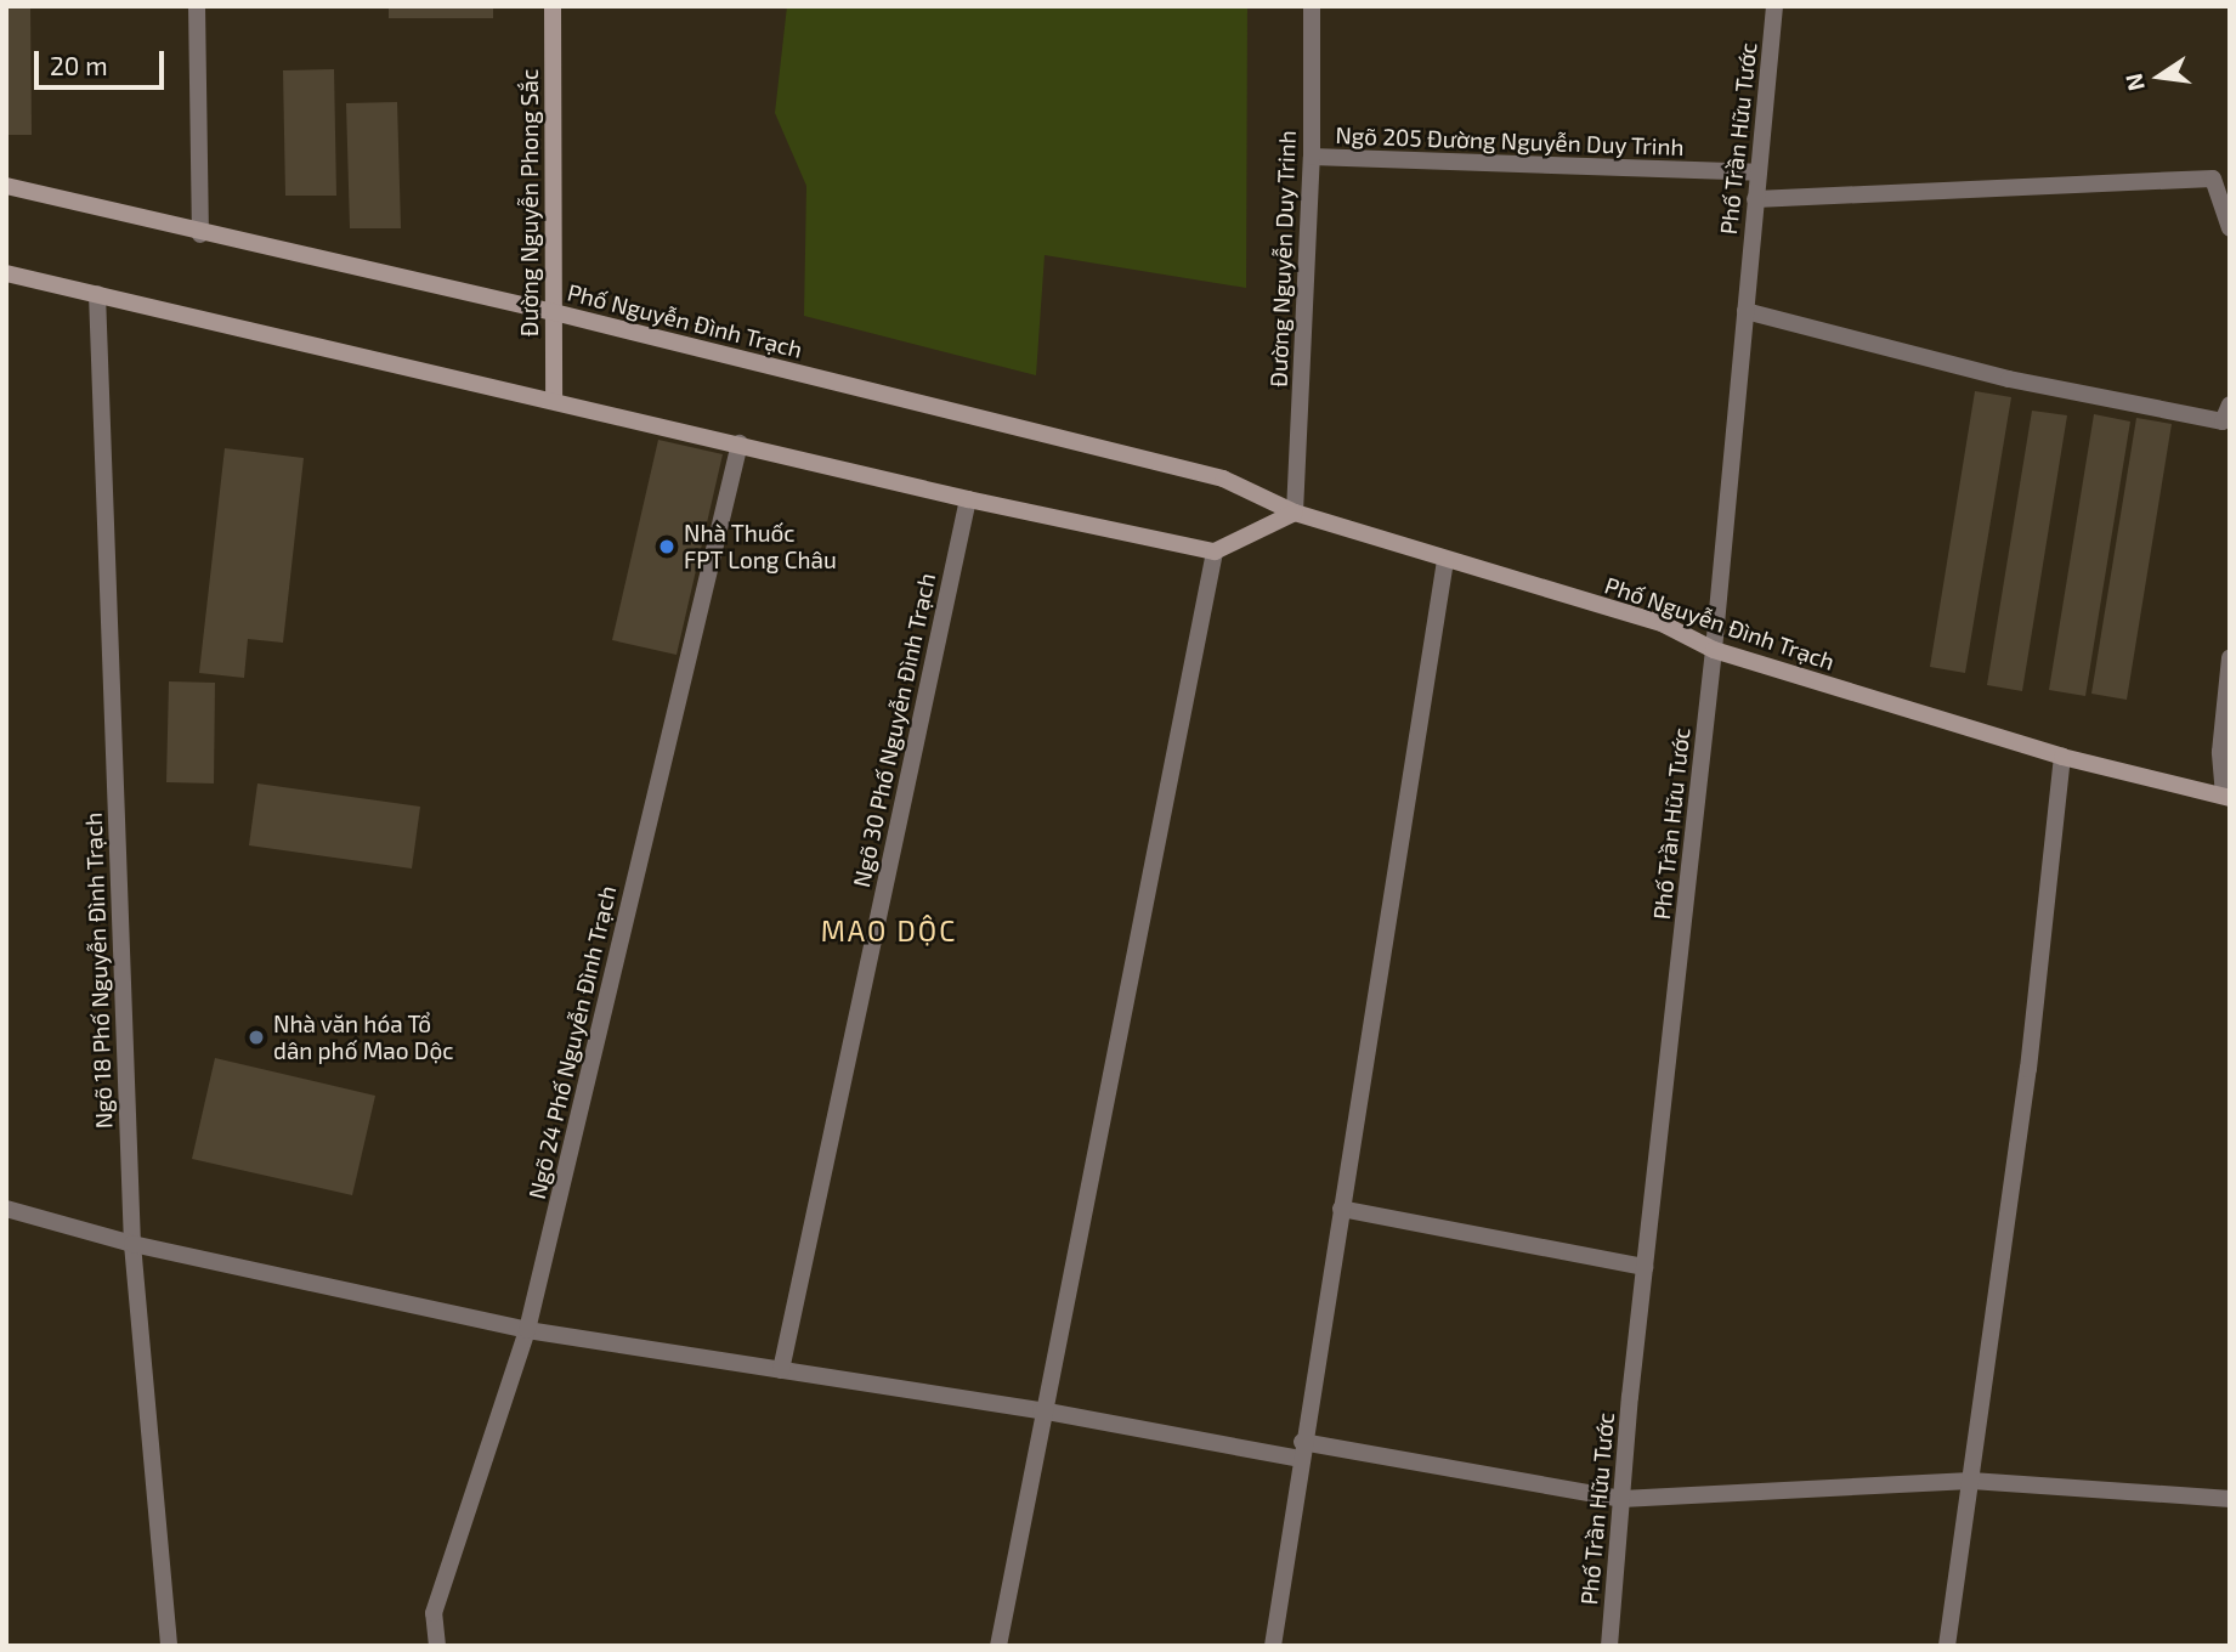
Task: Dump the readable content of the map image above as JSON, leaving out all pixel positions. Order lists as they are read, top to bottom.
{
  "streets": {
    "street": [
      "Phố Trần Hữu Tước",
      "Ngõ 205 Đường Nguyễn Duy Trinh",
      "Đường Nguyễn Phong Sắc",
      "Đường Nguyễn Duy Trinh",
      "Phố Nguyễn Đình Trạch",
      "Ngõ 30 Phố Nguyễn Đình Trạch",
      "Ngõ 18 Phố Nguyễn Đình Trạch",
      "Ngõ 24 Phố Nguyễn Đình Trạch"
    ]
  },
  "crossings": [
    ["Phố Trần Hữu Tước", "Ngõ 205 Đường Nguyễn Duy Trinh"],
    ["Phố Trần Hữu Tước", "Phố Nguyễn Đình Trạch"],
    ["Ngõ 205 Đường Nguyễn Duy Trinh", "Đường Nguyễn Duy Trinh"],
    ["Đường Nguyễn Phong Sắc", "Phố Nguyễn Đình Trạch"],
    ["Đường Nguyễn Duy Trinh", "Phố Nguyễn Đình Trạch"]
  ],
  "districts": ["MAO DỘC"],
  "places": ["Nhà Thuốc FPT Long Châu", "Nhà văn hóa Tổ dân phố Mao Dộc"],
  "scale_bar": "20 m",
  "north": "left"
}
